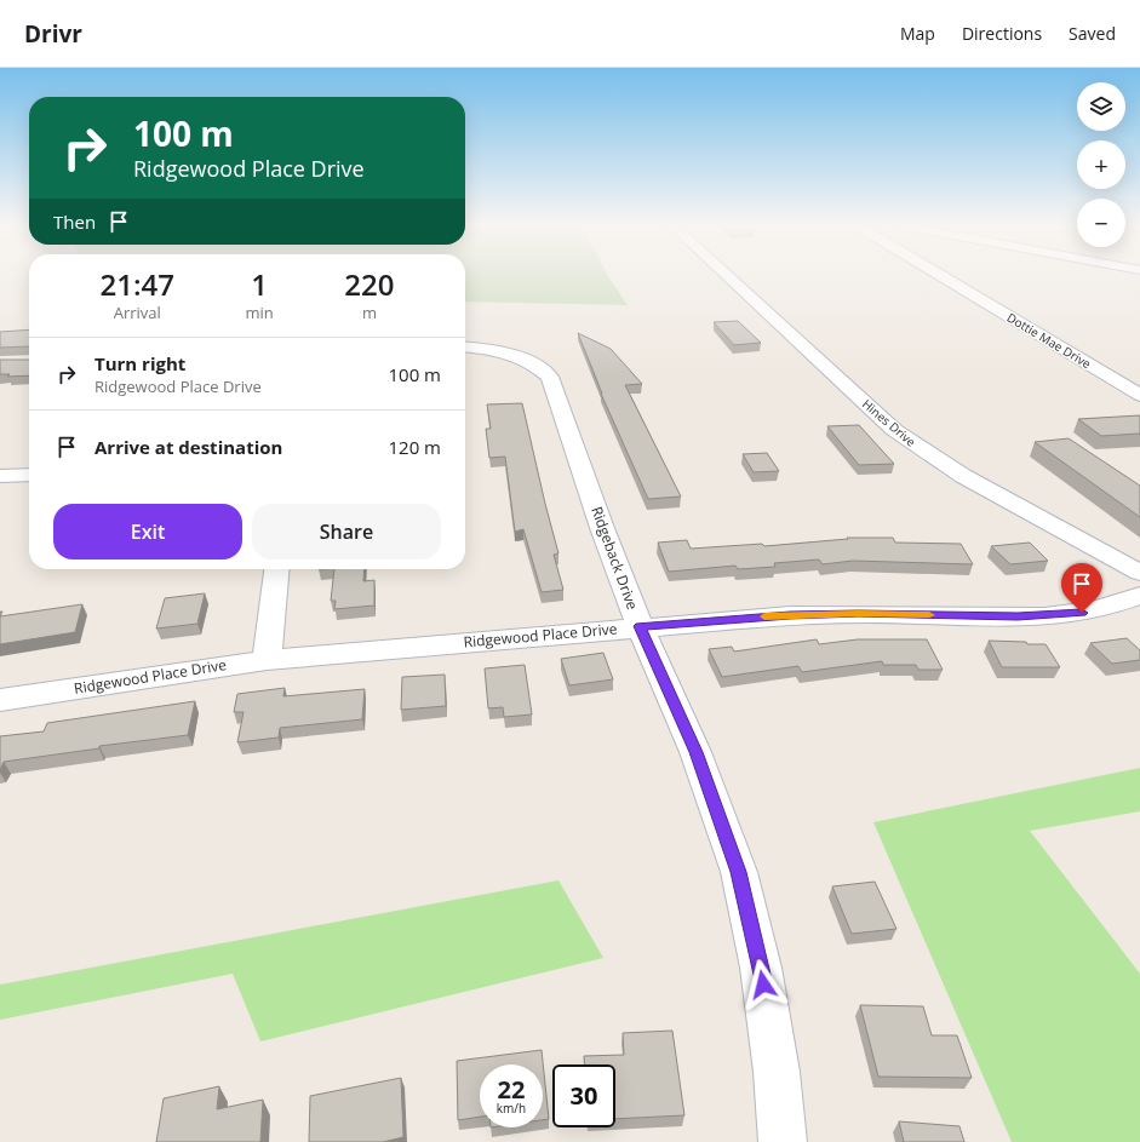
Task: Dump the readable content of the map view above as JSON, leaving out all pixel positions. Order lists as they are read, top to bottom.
{
  "streets": {
    "street": [
      "Dottie Mae Drive",
      "Hines Drive",
      "Ridgeback Drive",
      "Ridgewood Place Drive"
    ]
  },
  "crossings": [
    ["Ridgeback Drive", "Ridgewood Place Drive"]
  ],
  "page": {
    "header": "Drivr",
    "nav": ["Map", "Directions", "Saved"],
    "map_buttons": ["+", "−"],
    "turn": ["100 m", "Ridgewood Place Drive"],
    "then": "Then",
    "eta": [
      "21:47",
      "Arrival",
      "1",
      "min",
      "220",
      "m"
    ],
    "list": [
      {
        "name": "Turn right",
        "note": "Ridgewood Place Drive",
        "value": "100 m"
      },
      {
        "name": "Arrive at destination",
        "value": "120 m"
      }
    ],
    "buttons": ["Exit", "Share"],
    "speed": "22 km/h",
    "limit": "30"
  }
}
